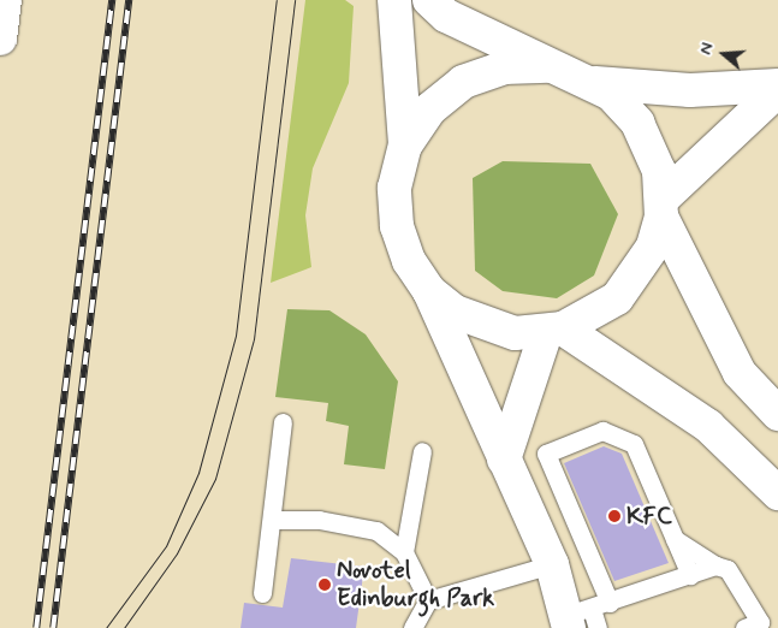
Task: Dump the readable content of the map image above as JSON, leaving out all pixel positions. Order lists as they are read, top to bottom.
{
  "places": ["KFC", "Novotel Edinburgh Park"],
  "north": "left"
}
